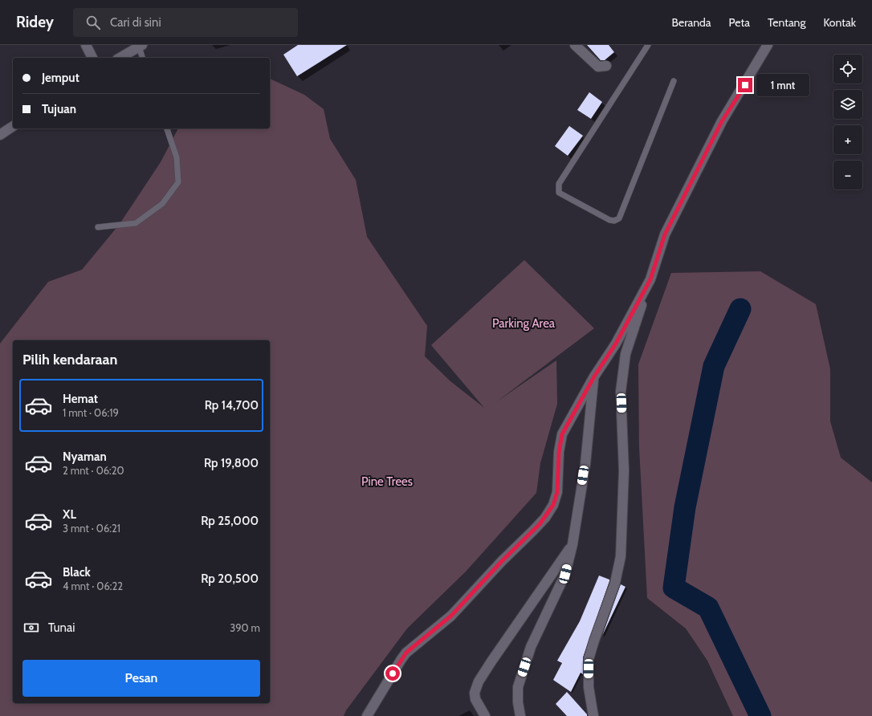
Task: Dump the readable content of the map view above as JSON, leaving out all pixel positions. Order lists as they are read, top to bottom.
{
  "parks": ["Parking Area", "Pine Trees"],
  "page": {
    "header": "Ridey",
    "search": "Cari di sini",
    "nav": [
      "Beranda",
      "Peta",
      "Tentang",
      "Kontak"
    ],
    "map_buttons": ["+", "−"],
    "banner": ["Jemput", "Tujuan"],
    "bubble": "1 mnt",
    "heading": "Pilih kendaraan",
    "list": [
      {
        "name": "Hemat",
        "note": "1 mnt · 06:19",
        "value": "Rp 14,700"
      },
      {
        "name": "Nyaman",
        "note": "2 mnt · 06:20",
        "value": "Rp 19,800"
      },
      {
        "name": "XL",
        "note": "3 mnt · 06:21",
        "value": "Rp 25,000"
      },
      {
        "name": "Black",
        "note": "4 mnt · 06:22",
        "value": "Rp 20,500"
      }
    ],
    "pay": ["Tunai", "390 m"],
    "buttons": "Pesan"
  }
}
